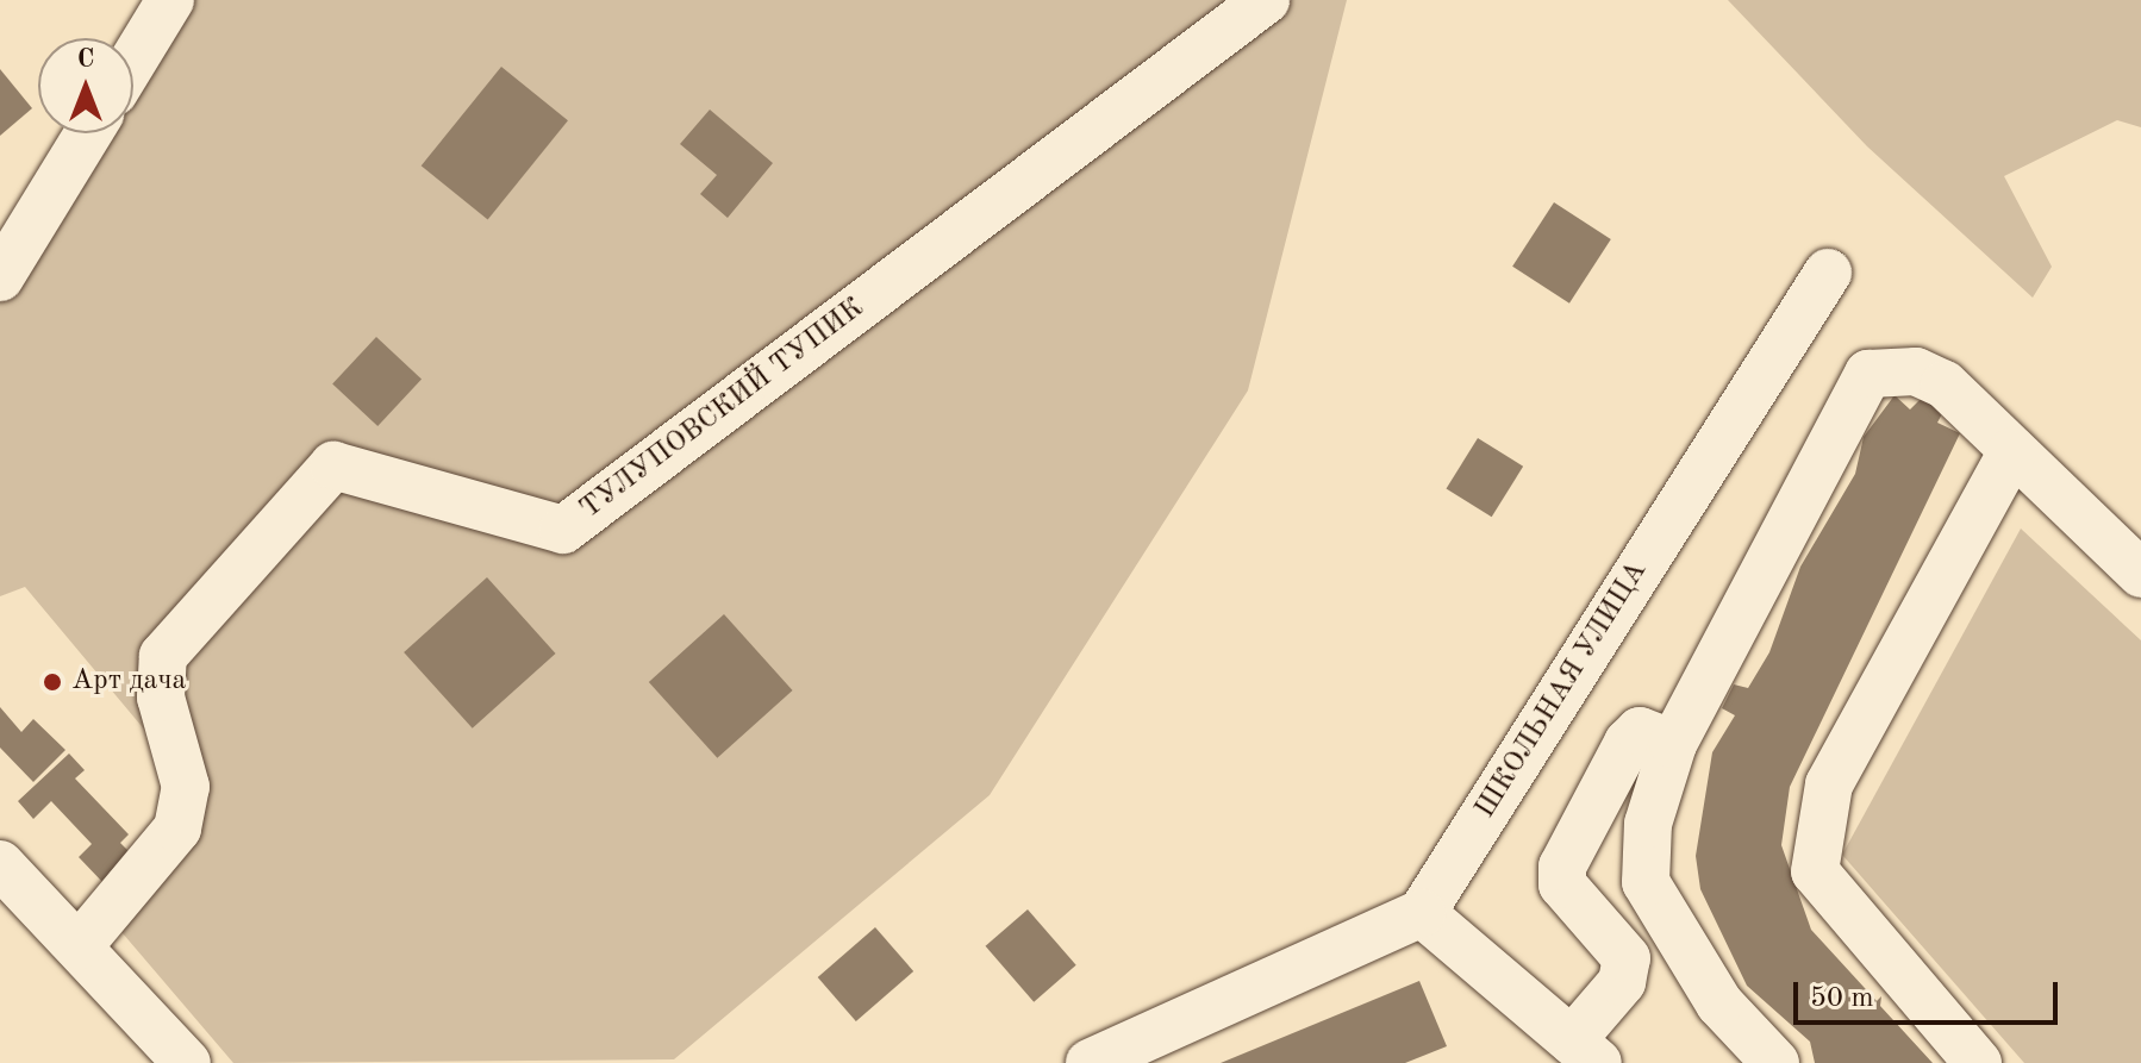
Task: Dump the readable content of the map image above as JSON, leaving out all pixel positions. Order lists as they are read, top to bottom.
{
  "streets": {
    "street": ["ТУЛУПОВСКИЙ ТУПИК", "ШКОЛЬНАЯ УЛИЦА"]
  },
  "places": ["Арт дача"],
  "scale_bar": "50 m",
  "north": "top"
}
